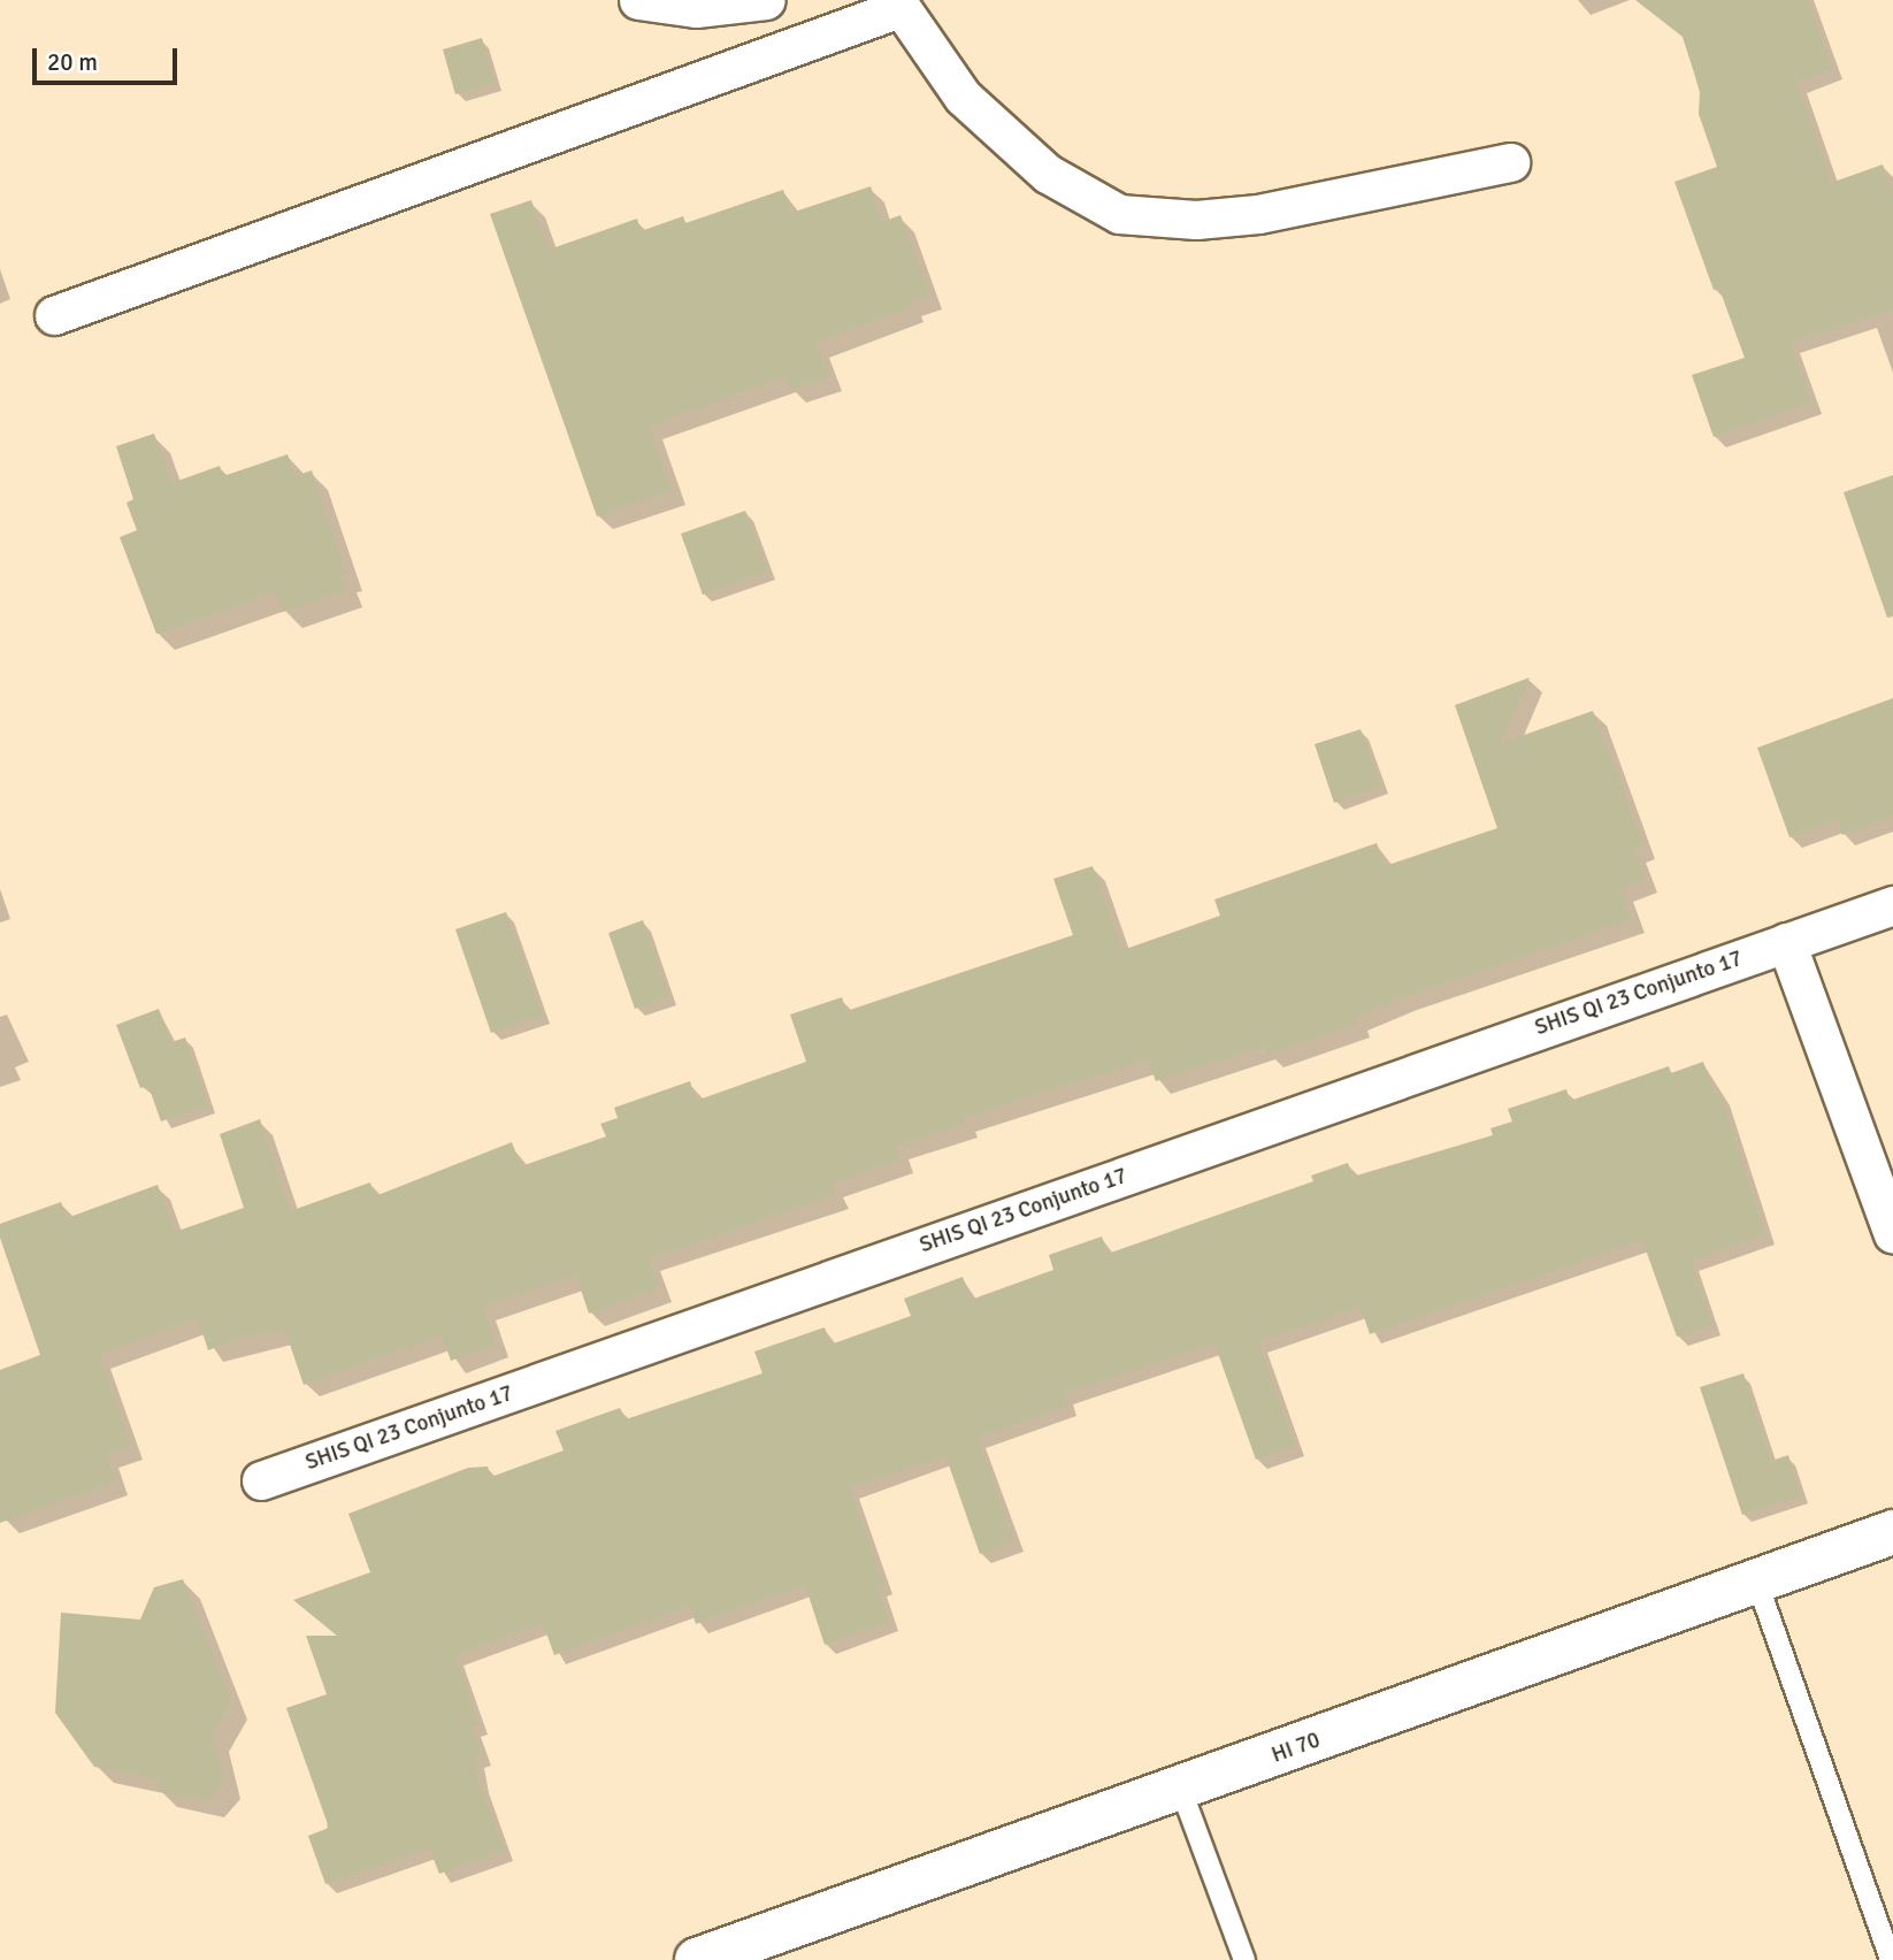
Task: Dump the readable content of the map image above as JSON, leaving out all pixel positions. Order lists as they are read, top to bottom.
{
  "streets": {
    "street": ["SHIS QI 23 Conjunto 17", "HI 70"]
  },
  "scale_bar": "20 m"
}
